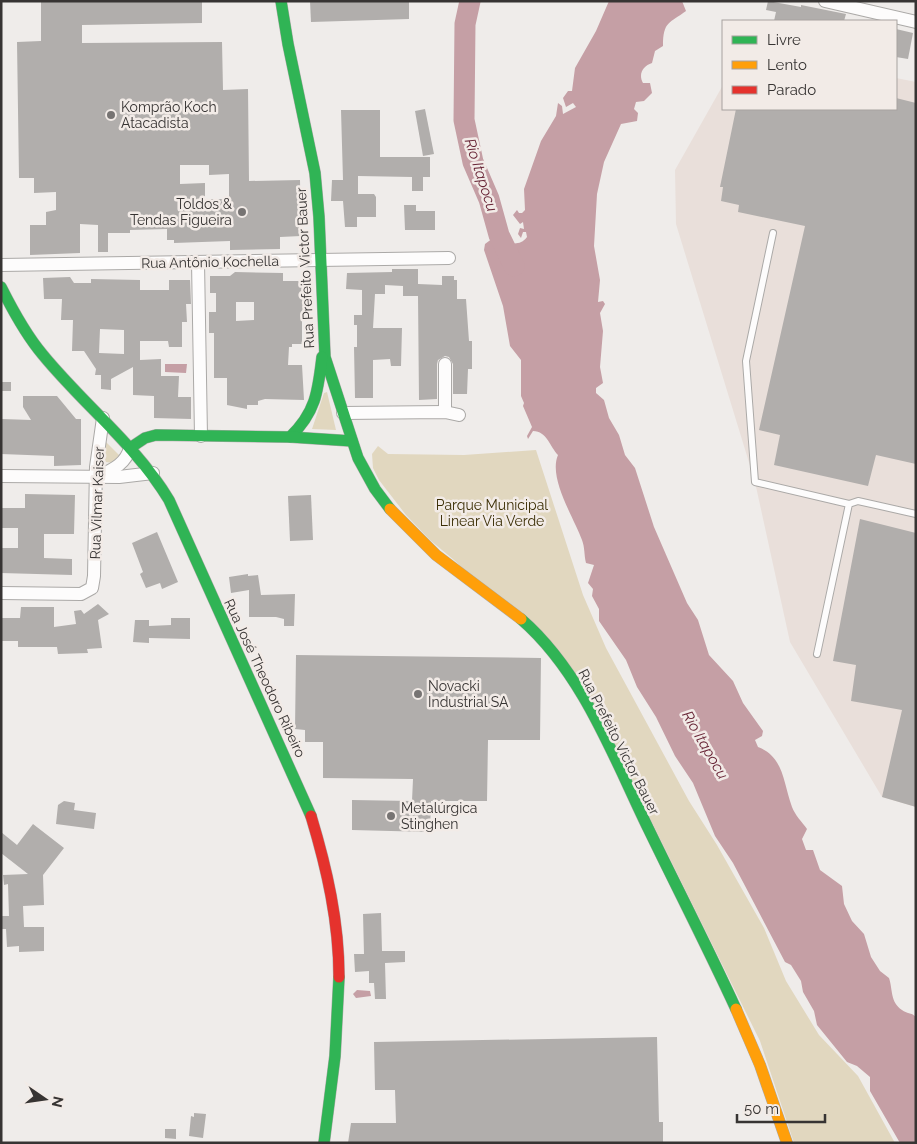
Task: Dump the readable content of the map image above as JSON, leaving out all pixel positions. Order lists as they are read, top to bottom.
{
  "streets": {
    "main road": ["Rua Prefeito Victor Bauer", "Rua José Theodoro Ribeiro"],
    "street": ["Rua Antônio Kochella", "Rua Vilmar Kaiser"]
  },
  "crossings": [
    ["Rua Antônio Kochella", "Rua Prefeito Victor Bauer"],
    ["Rua Vilmar Kaiser", "Rua José Theodoro Ribeiro"]
  ],
  "water": ["Rio Itapocu"],
  "parks": ["Parque Municipal Linear Via Verde"],
  "places": [
    "Komprão Koch Atacadista",
    "Toldos & Tendas Figueira",
    "Novacki Industrial SA",
    "Metalúrgica Stinghen"
  ],
  "legend": ["Livre", "Lento", "Parado"],
  "scale_bar": "50 m",
  "north": "right"
}
